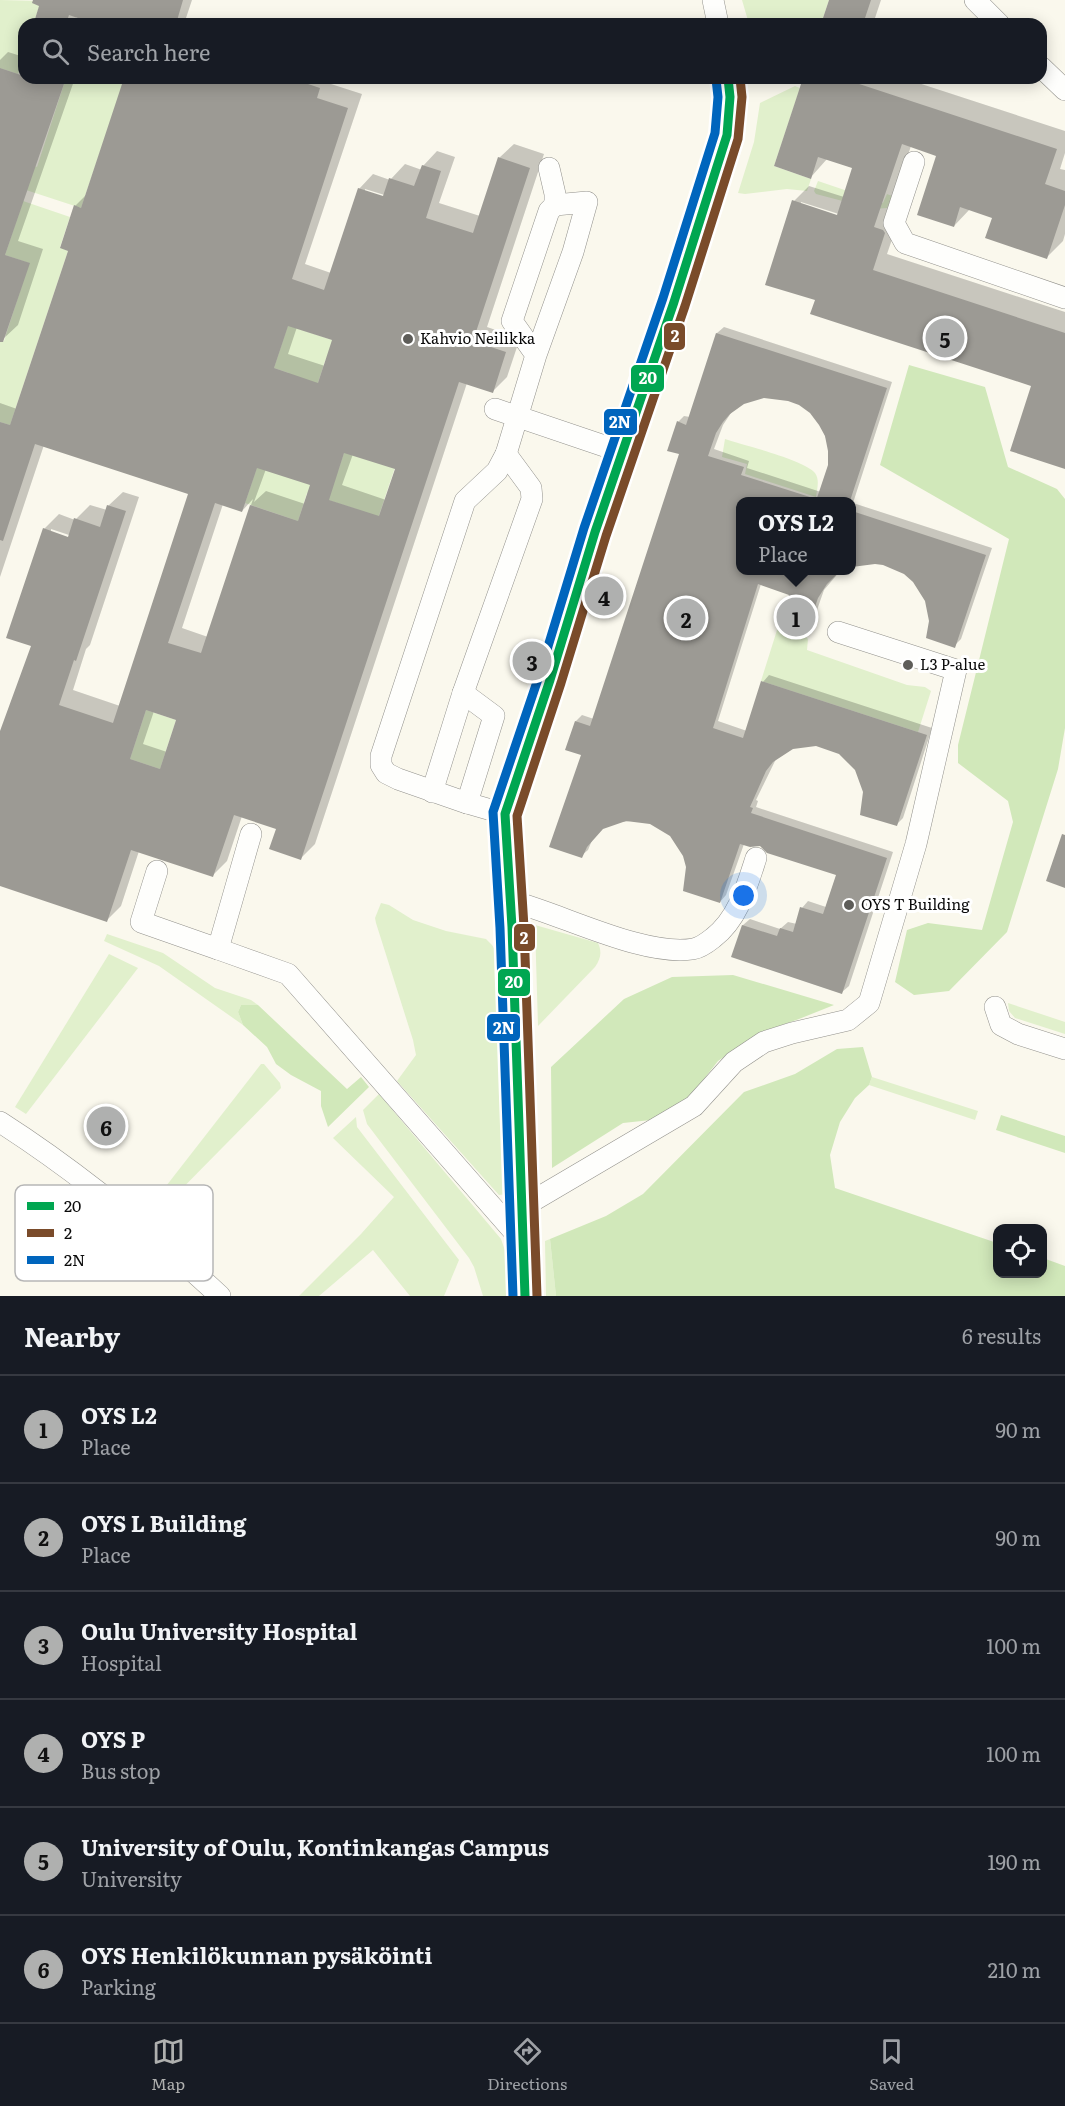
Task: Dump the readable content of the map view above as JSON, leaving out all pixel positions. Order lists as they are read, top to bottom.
{
  "places": ["Kahvio Neilikka", "L3 P-alue", "OYS T Building"],
  "lines": ["transit line 20", "transit line 2", "transit line 2N"],
  "legend": ["20", "2", "2N"],
  "page": {
    "search": "Search here",
    "pins": [
      "5",
      "4",
      "1",
      "2",
      "3",
      "6"
    ],
    "popup": ["OYS L2", "Place"],
    "heading": ["Nearby", "6 results"],
    "list": [
      {
        "mark": "1",
        "name": "OYS L2",
        "note": "Place",
        "value": "90 m"
      },
      {
        "mark": "2",
        "name": "OYS L Building",
        "note": "Place",
        "value": "90 m"
      },
      {
        "mark": "3",
        "name": "Oulu University Hospital",
        "note": "Hospital",
        "value": "100 m"
      },
      {
        "mark": "4",
        "name": "OYS P",
        "note": "Bus stop",
        "value": "100 m"
      },
      {
        "mark": "5",
        "name": "University of Oulu, Kontinkangas Campus",
        "note": "University",
        "value": "190 m"
      },
      {
        "mark": "6",
        "name": "OYS Henkilökunnan pysäköinti",
        "note": "Parking",
        "value": "210 m"
      }
    ],
    "nav": ["Map", "Directions", "Saved"]
  }
}
